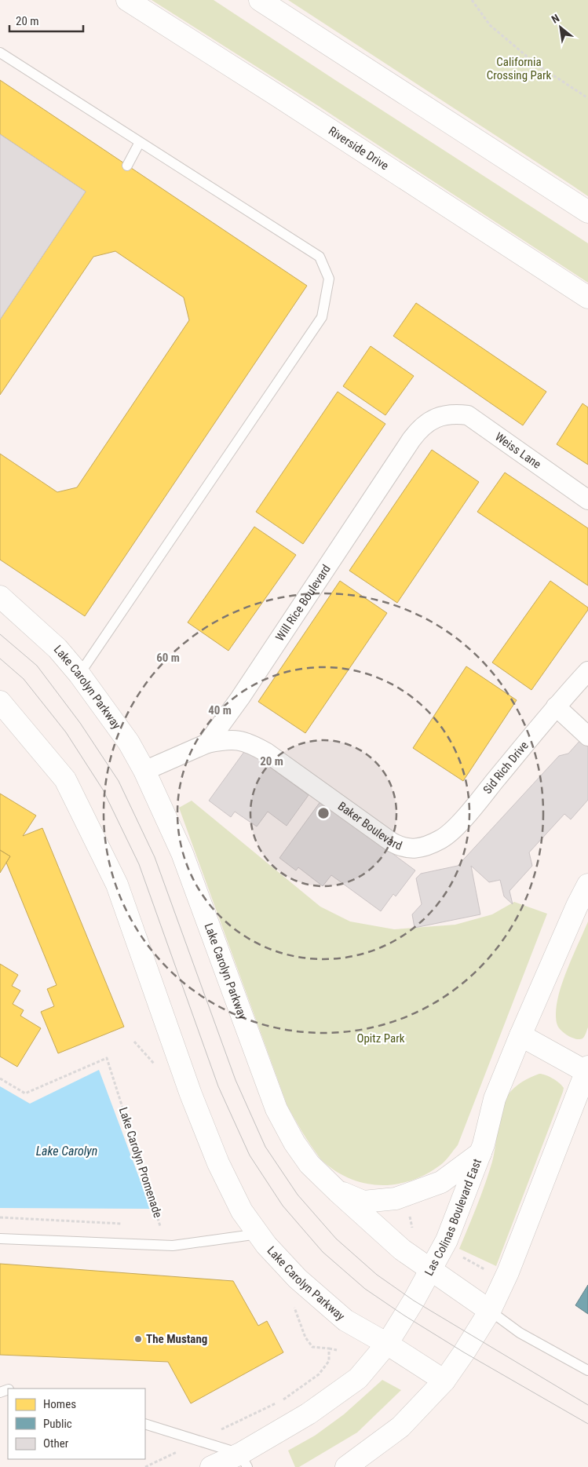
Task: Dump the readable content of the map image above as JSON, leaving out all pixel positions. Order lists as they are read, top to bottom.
{
  "streets": {
    "main road": ["Riverside Drive", "Lake Carolyn Parkway", "Las Colinas Boulevard East"],
    "street": [
      "Weiss Lane",
      "Will Rice Boulevard",
      "Sid Rich Drive",
      "Baker Boulevard"
    ],
    "path": ["Lake Carolyn Promenade"]
  },
  "crossings": [
    ["Weiss Lane", "Will Rice Boulevard"],
    ["Will Rice Boulevard", "Baker Boulevard"],
    ["Lake Carolyn Parkway", "Las Colinas Boulevard East"],
    ["Sid Rich Drive", "Baker Boulevard"]
  ],
  "water": ["Lake Carolyn"],
  "parks": ["California Crossing Park", "Opitz Park"],
  "places": ["The Mustang"],
  "legend": ["Homes", "Public", "Other"],
  "scale_bar": "20 m",
  "north": "top left",
  "rings": ["60 m", "40 m", "20 m"]
}
